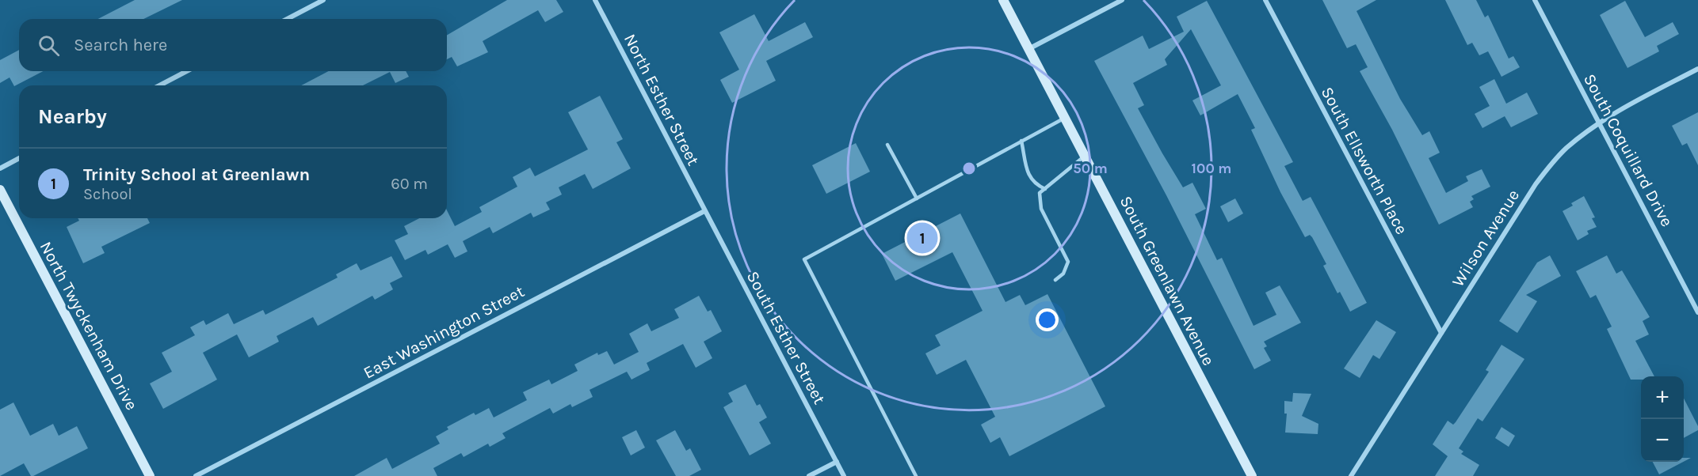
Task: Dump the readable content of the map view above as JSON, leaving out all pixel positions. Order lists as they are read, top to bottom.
{
  "streets": {
    "street": [
      "North Esther Street",
      "South Coquillard Drive",
      "South Ellsworth Place",
      "Wilson Avenue",
      "South Greenlawn Avenue",
      "North Twyckenham Drive",
      "East Washington Street",
      "South Esther Street"
    ]
  },
  "crossings": [
    ["North Esther Street", "East Washington Street"],
    ["North Esther Street", "South Esther Street"],
    ["South Coquillard Drive", "Wilson Avenue"],
    ["South Ellsworth Place", "Wilson Avenue"],
    ["East Washington Street", "South Esther Street"]
  ],
  "page": {
    "search": "Search here",
    "heading": "Nearby",
    "list": [
      {
        "mark": "1",
        "name": "Trinity School at Greenlawn",
        "note": "School",
        "value": "60 m"
      }
    ],
    "pins": "1",
    "map_buttons": ["+", "−"]
  },
  "rings": ["50 m", "100 m"]
}
